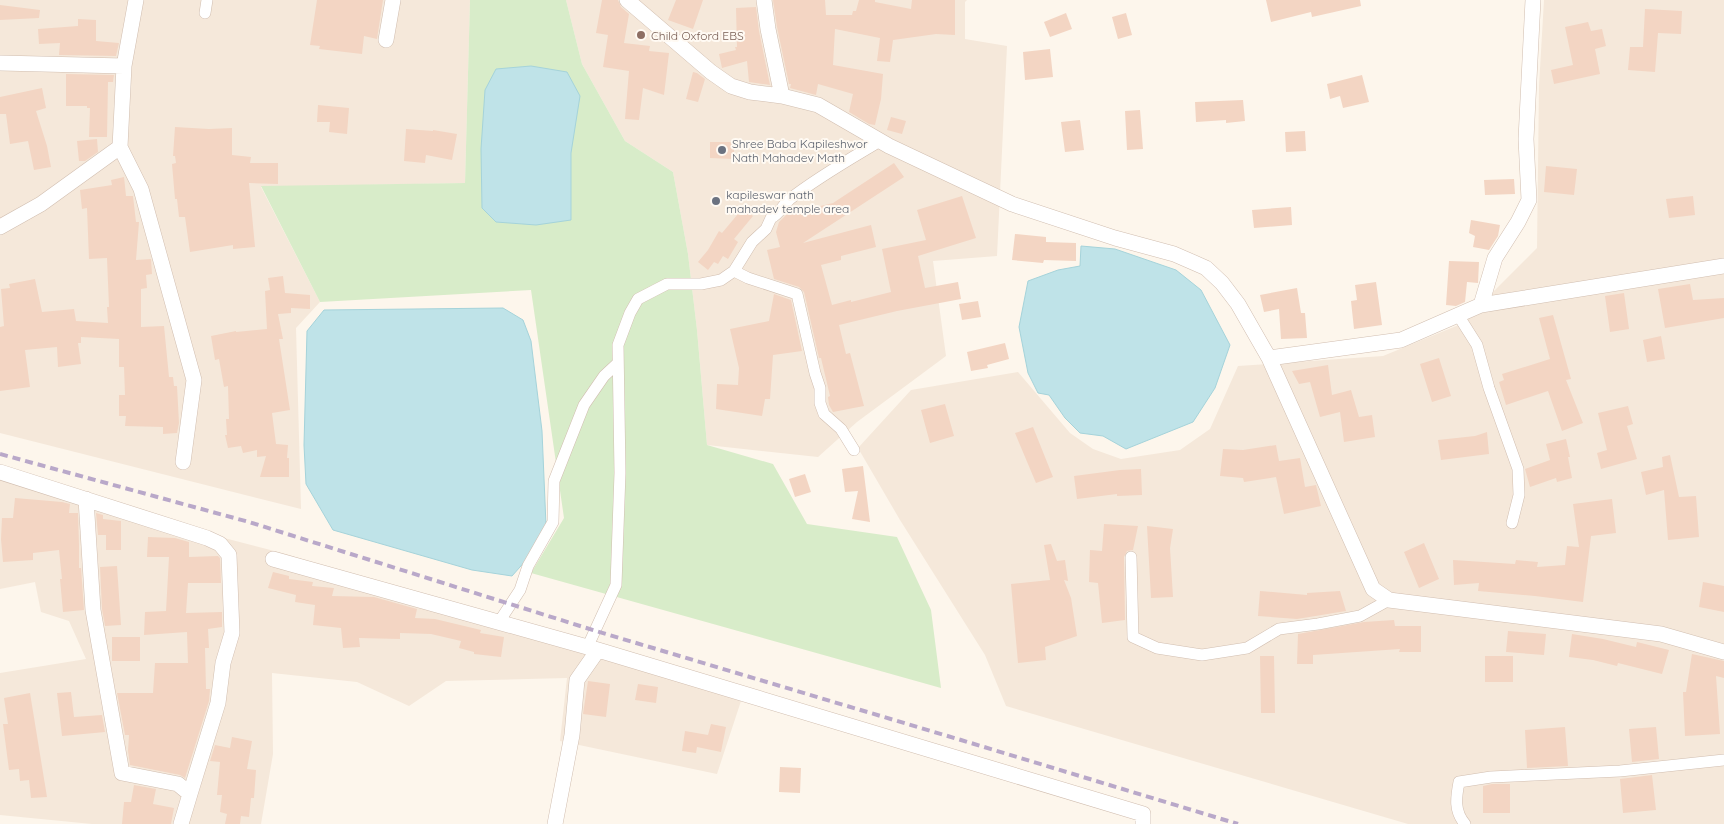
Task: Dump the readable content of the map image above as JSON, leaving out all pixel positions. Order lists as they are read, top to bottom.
{
  "places": ["Child Oxford EBS", "Shree Baba Kapileshwor Nath Mahadev Math", "kapileswar nath mahadev temple area"]
}
